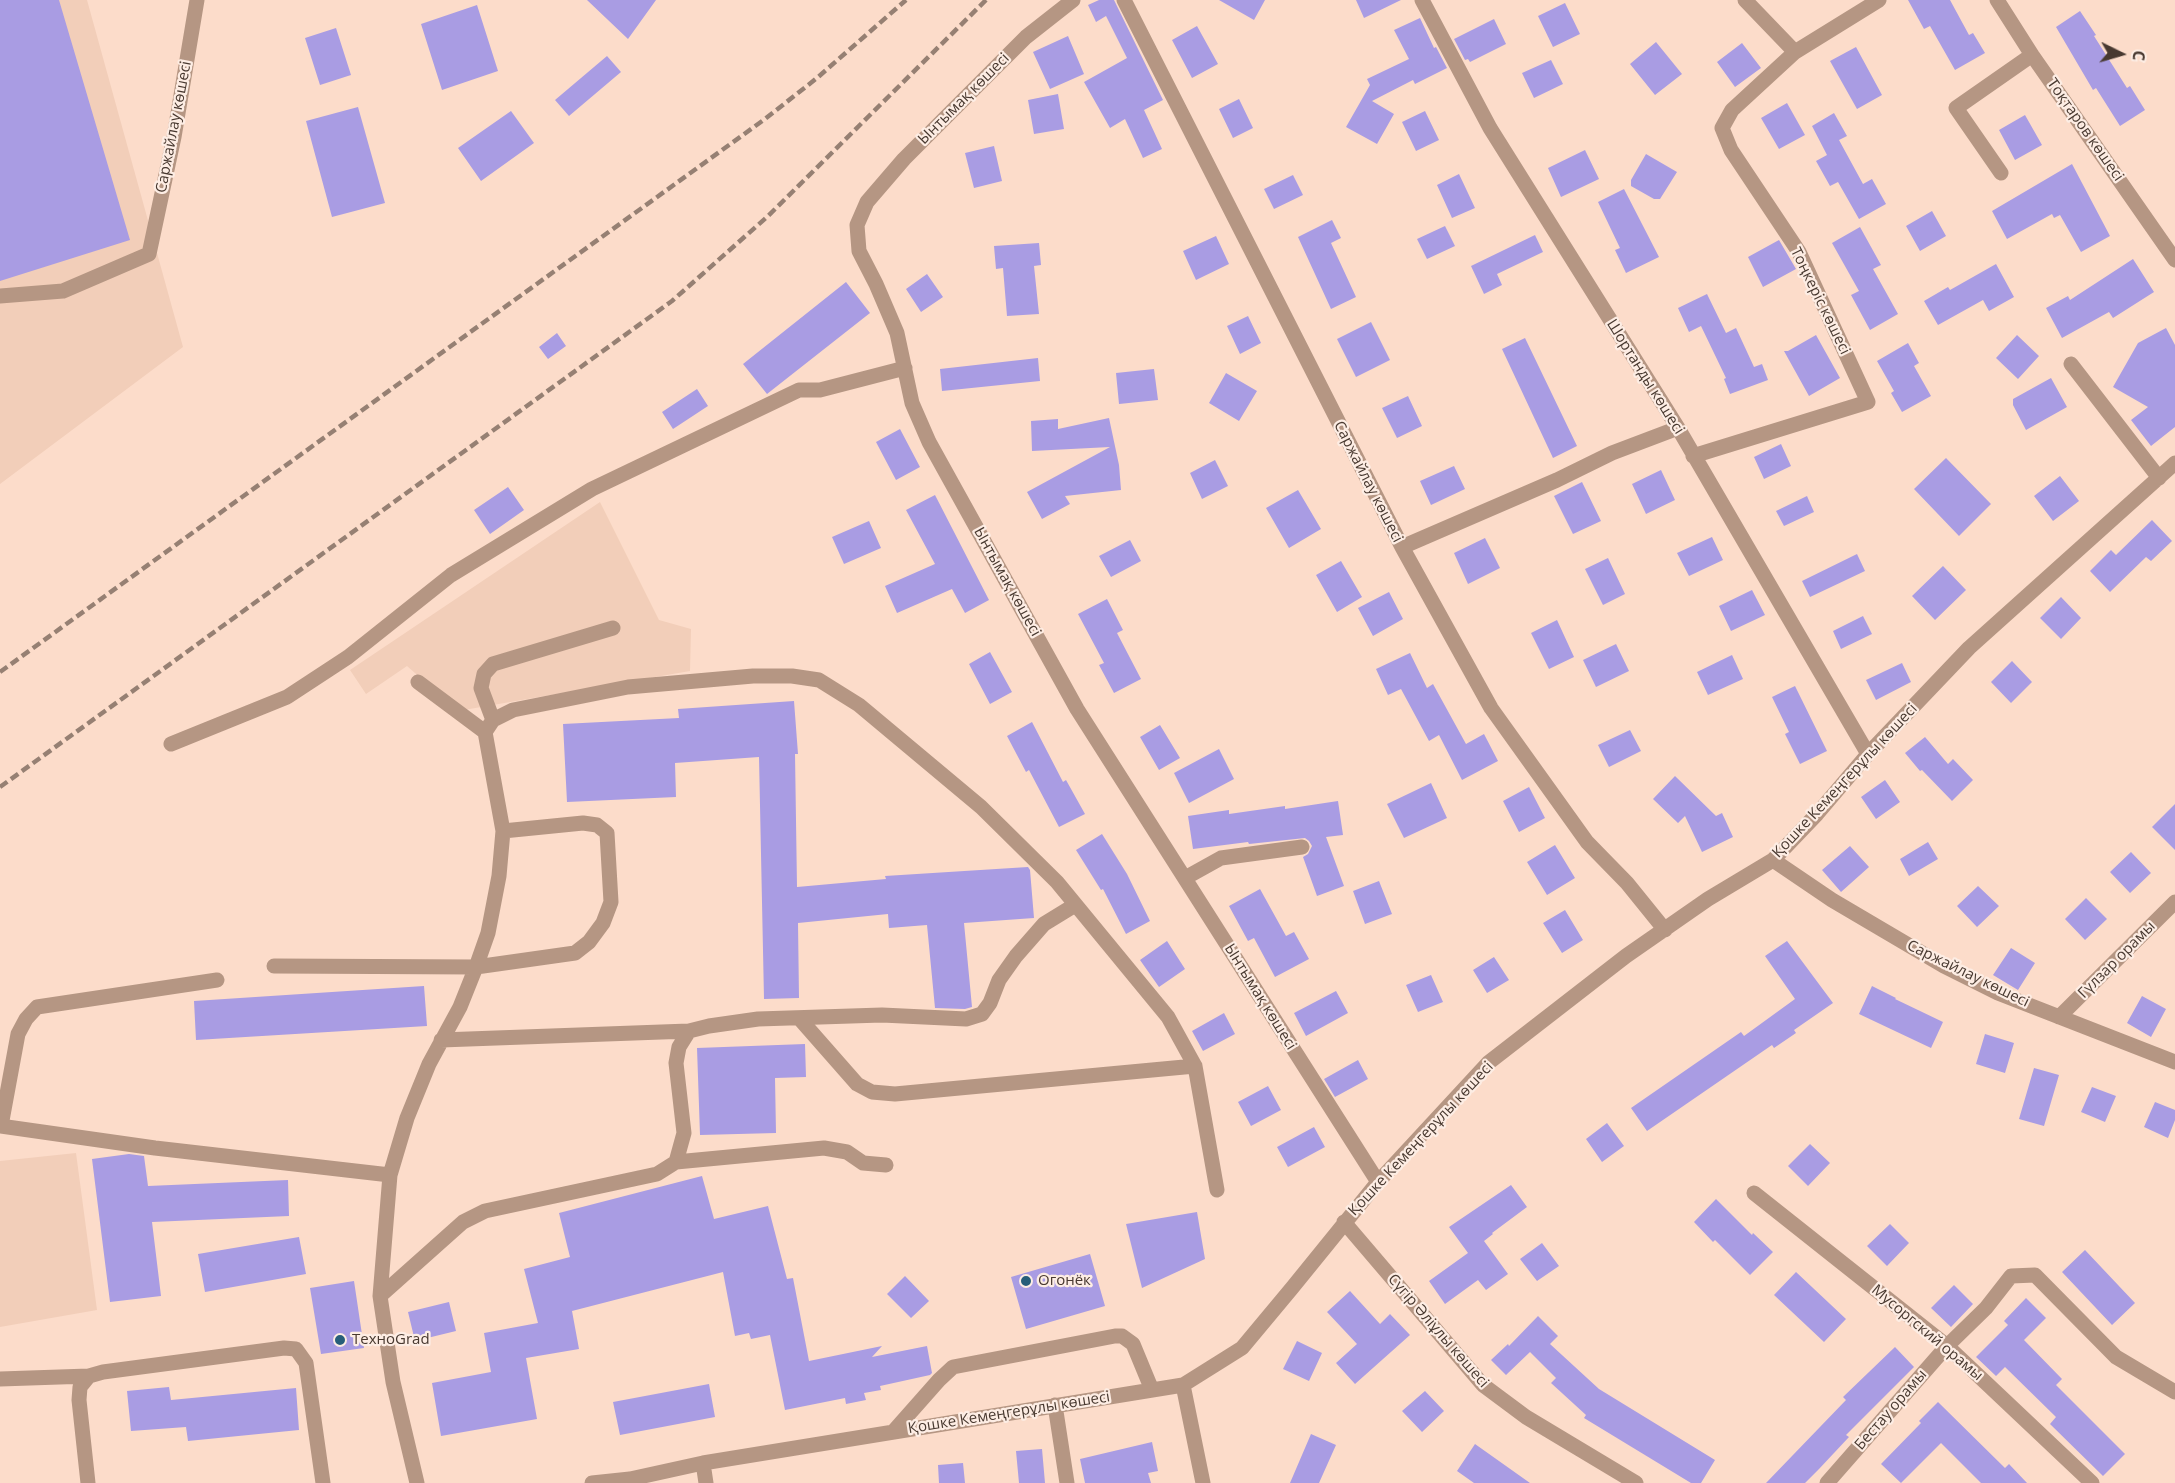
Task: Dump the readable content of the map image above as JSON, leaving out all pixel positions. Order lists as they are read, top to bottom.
{
  "streets": {
    "street": [
      "Ынтымақ көшесі",
      "Саржайлау көшесі",
      "Тоқтаров көшесі",
      "Тоңкерiс көшесі",
      "Шортанды көшесі",
      "Қошке Кемеңгерұлы көшесі",
      "Гүлзар орамы",
      "Сүгір Әліұлы көшесі",
      "Мусоргский орамы",
      "Бестау орамы"
    ]
  },
  "crossings": [
    ["Ынтымақ көшесі", "Қошке Кемеңгерұлы көшесі"],
    ["Саржайлау көшесі", "Қошке Кемеңгерұлы көшесі"],
    ["Саржайлау көшесі", "Гүлзар орамы"],
    ["Тоңкерiс көшесі", "Шортанды көшесі"],
    ["Шортанды көшесі", "Қошке Кемеңгерұлы көшесі"],
    ["Қошке Кемеңгерұлы көшесі", "Сүгір Әліұлы көшесі"],
    ["Мусоргский орамы", "Бестау орамы"]
  ],
  "places": ["Огонёк", "ТехноGrad"],
  "north": "right"
}
